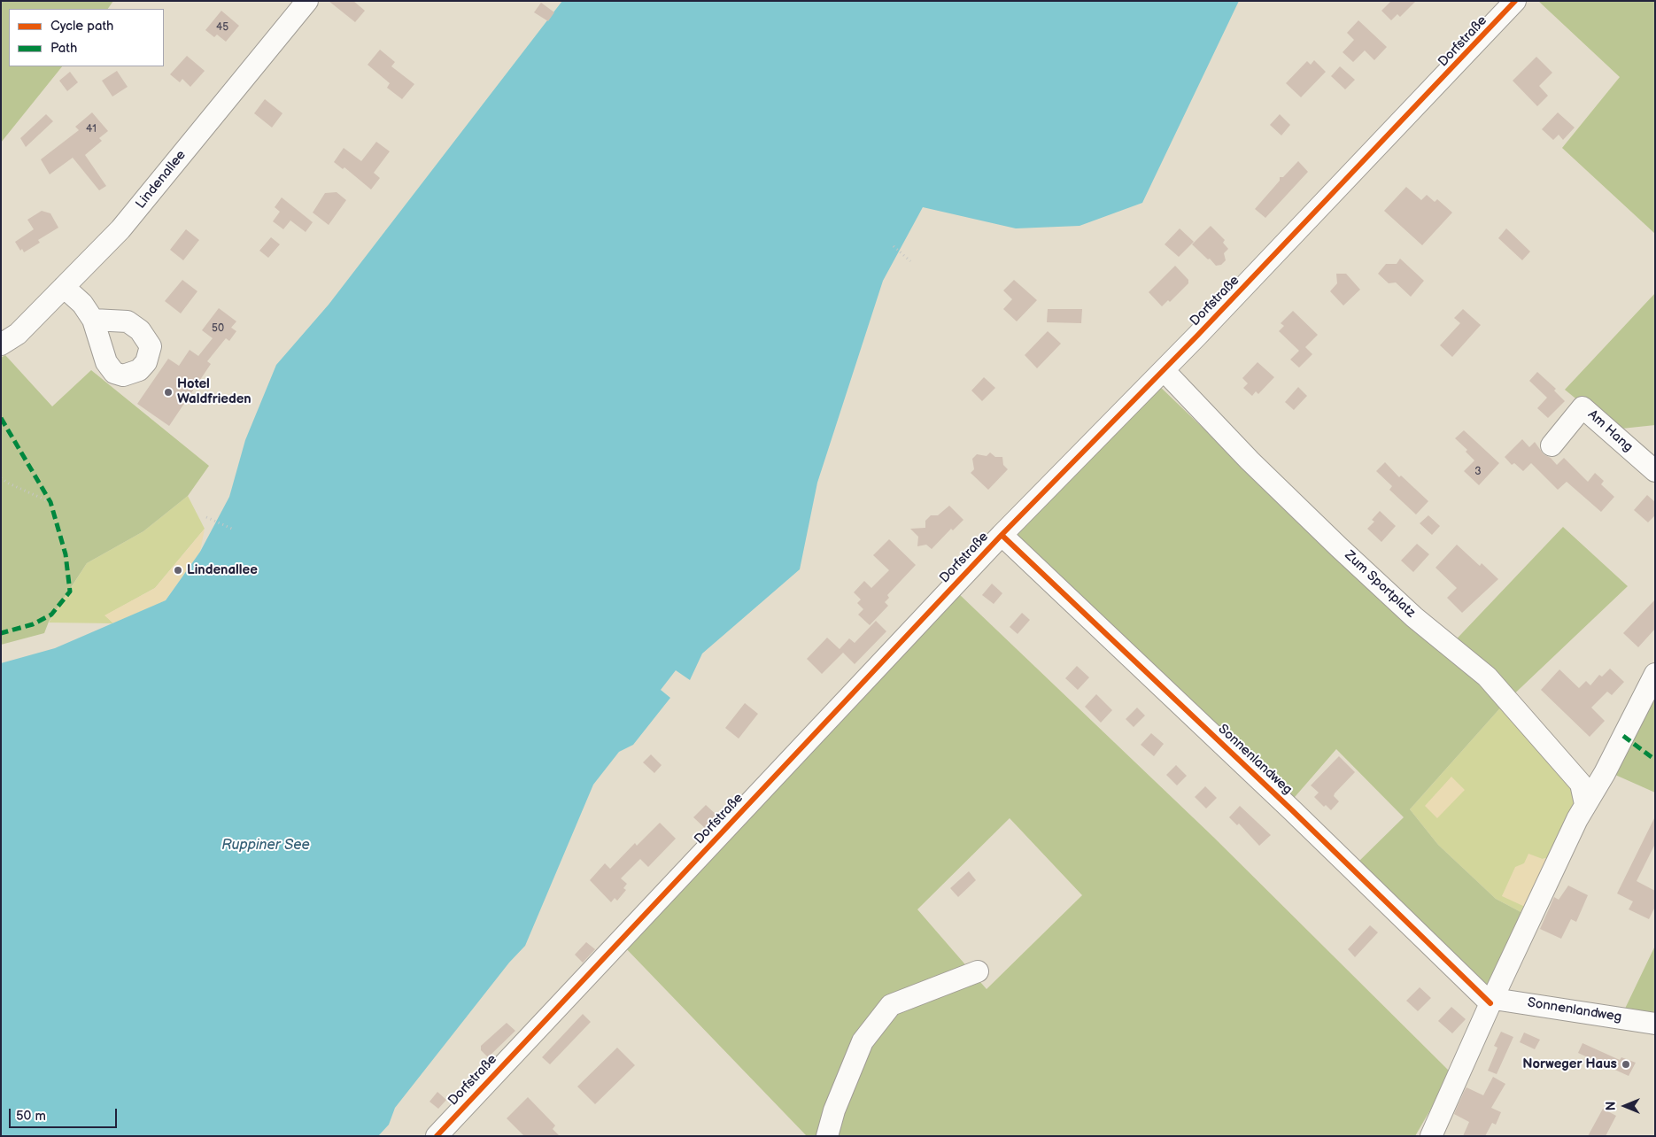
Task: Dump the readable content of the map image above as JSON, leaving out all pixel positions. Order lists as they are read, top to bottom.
{
  "streets": {
    "street": [
      "Dorfstraße",
      "Lindenallee",
      "Am Hang",
      "Zum Sportplatz",
      "Sonnenlandweg"
    ]
  },
  "crossings": [
    ["Dorfstraße", "Zum Sportplatz"],
    ["Dorfstraße", "Sonnenlandweg"]
  ],
  "water": ["Ruppiner See"],
  "places": ["Hotel Waldfrieden", "Lindenallee", "Norweger Haus"],
  "house_numbers": [
    "45",
    "41",
    "50",
    "3"
  ],
  "legend": ["Cycle path", "Path"],
  "scale_bar": "50 m",
  "north": "left"
}
